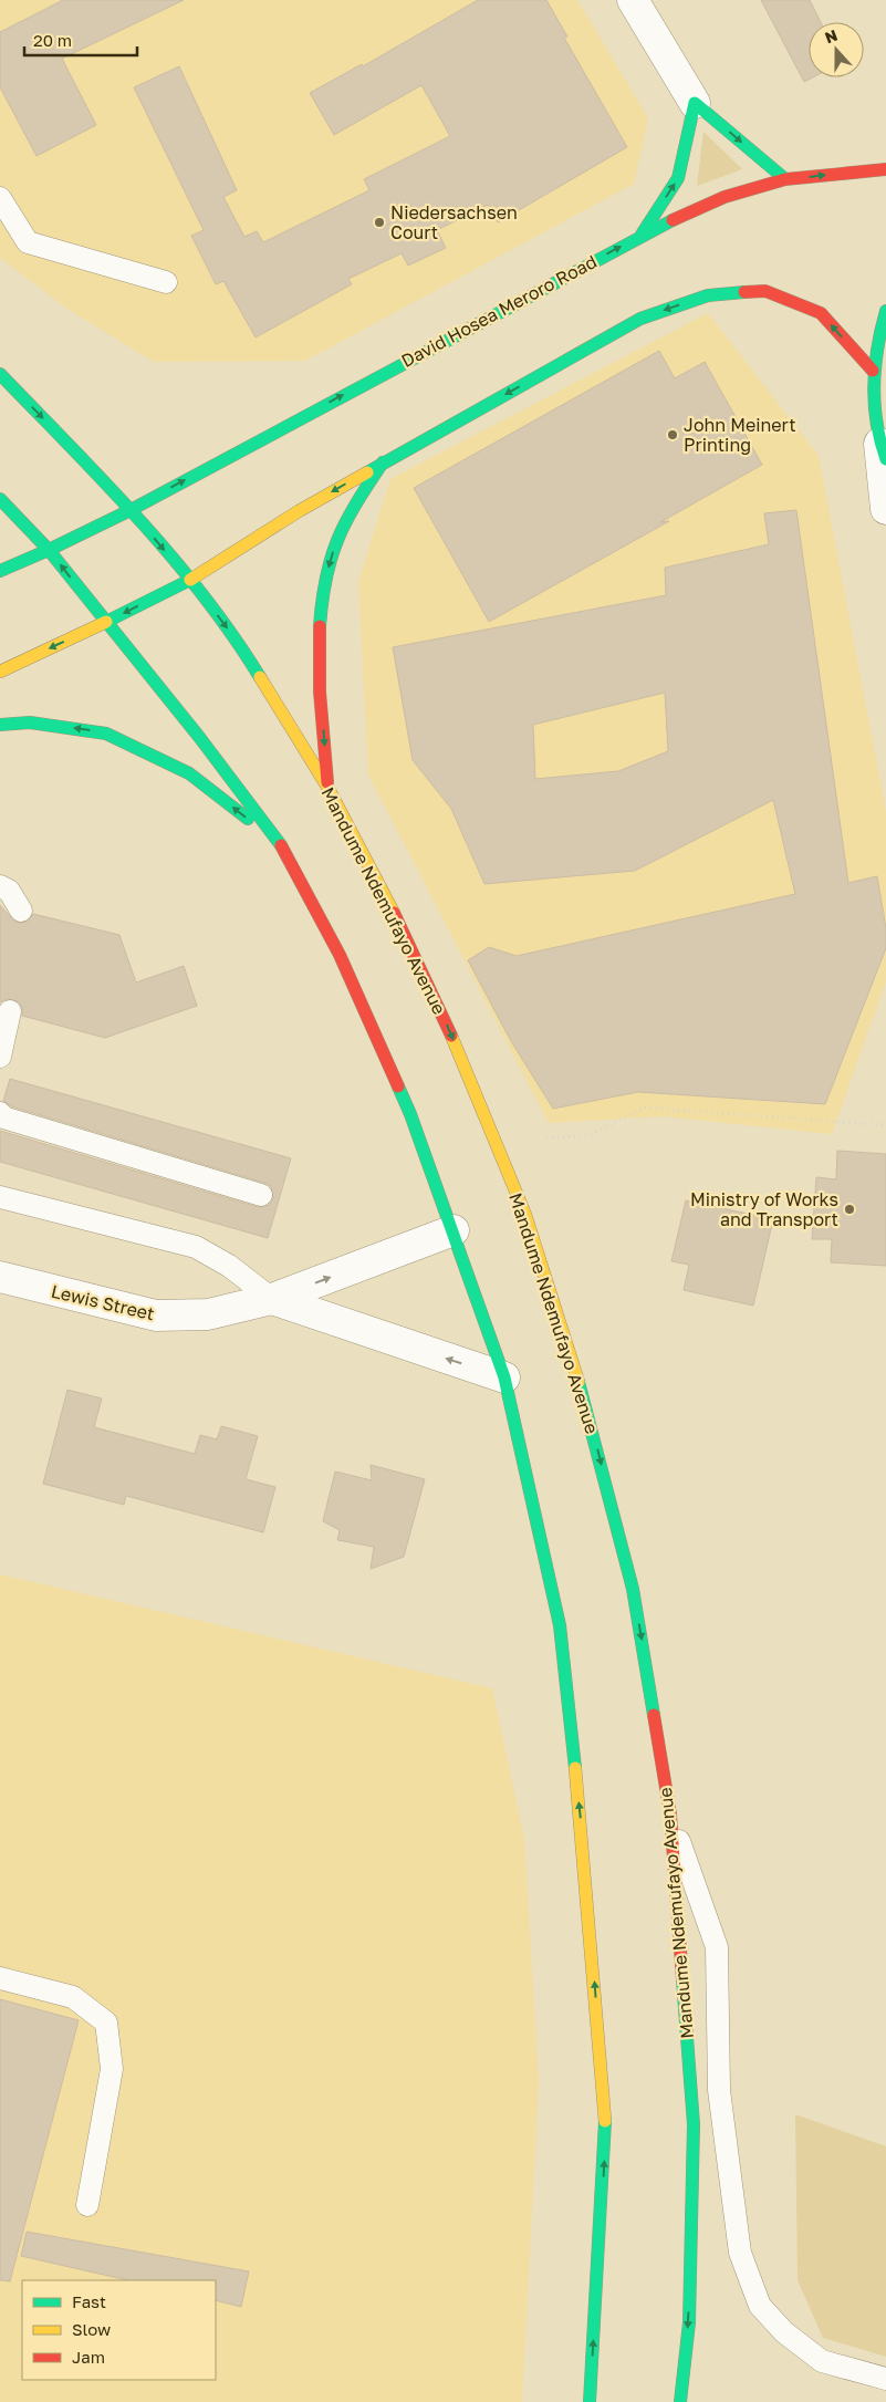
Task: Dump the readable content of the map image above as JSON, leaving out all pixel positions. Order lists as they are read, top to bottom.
{
  "streets": {
    "main road": ["David Hosea Meroro Road", "Mandume Ndemufayo Avenue"],
    "street": ["Lewis Street"]
  },
  "crossings": [
    ["David Hosea Meroro Road", "Mandume Ndemufayo Avenue"]
  ],
  "one_way": ["Lewis Street"],
  "places": ["Niedersachsen Court", "John Meinert Printing", "Ministry of Works and Transport"],
  "legend": ["Fast", "Slow", "Jam"],
  "scale_bar": "20 m",
  "north": "top"
}
